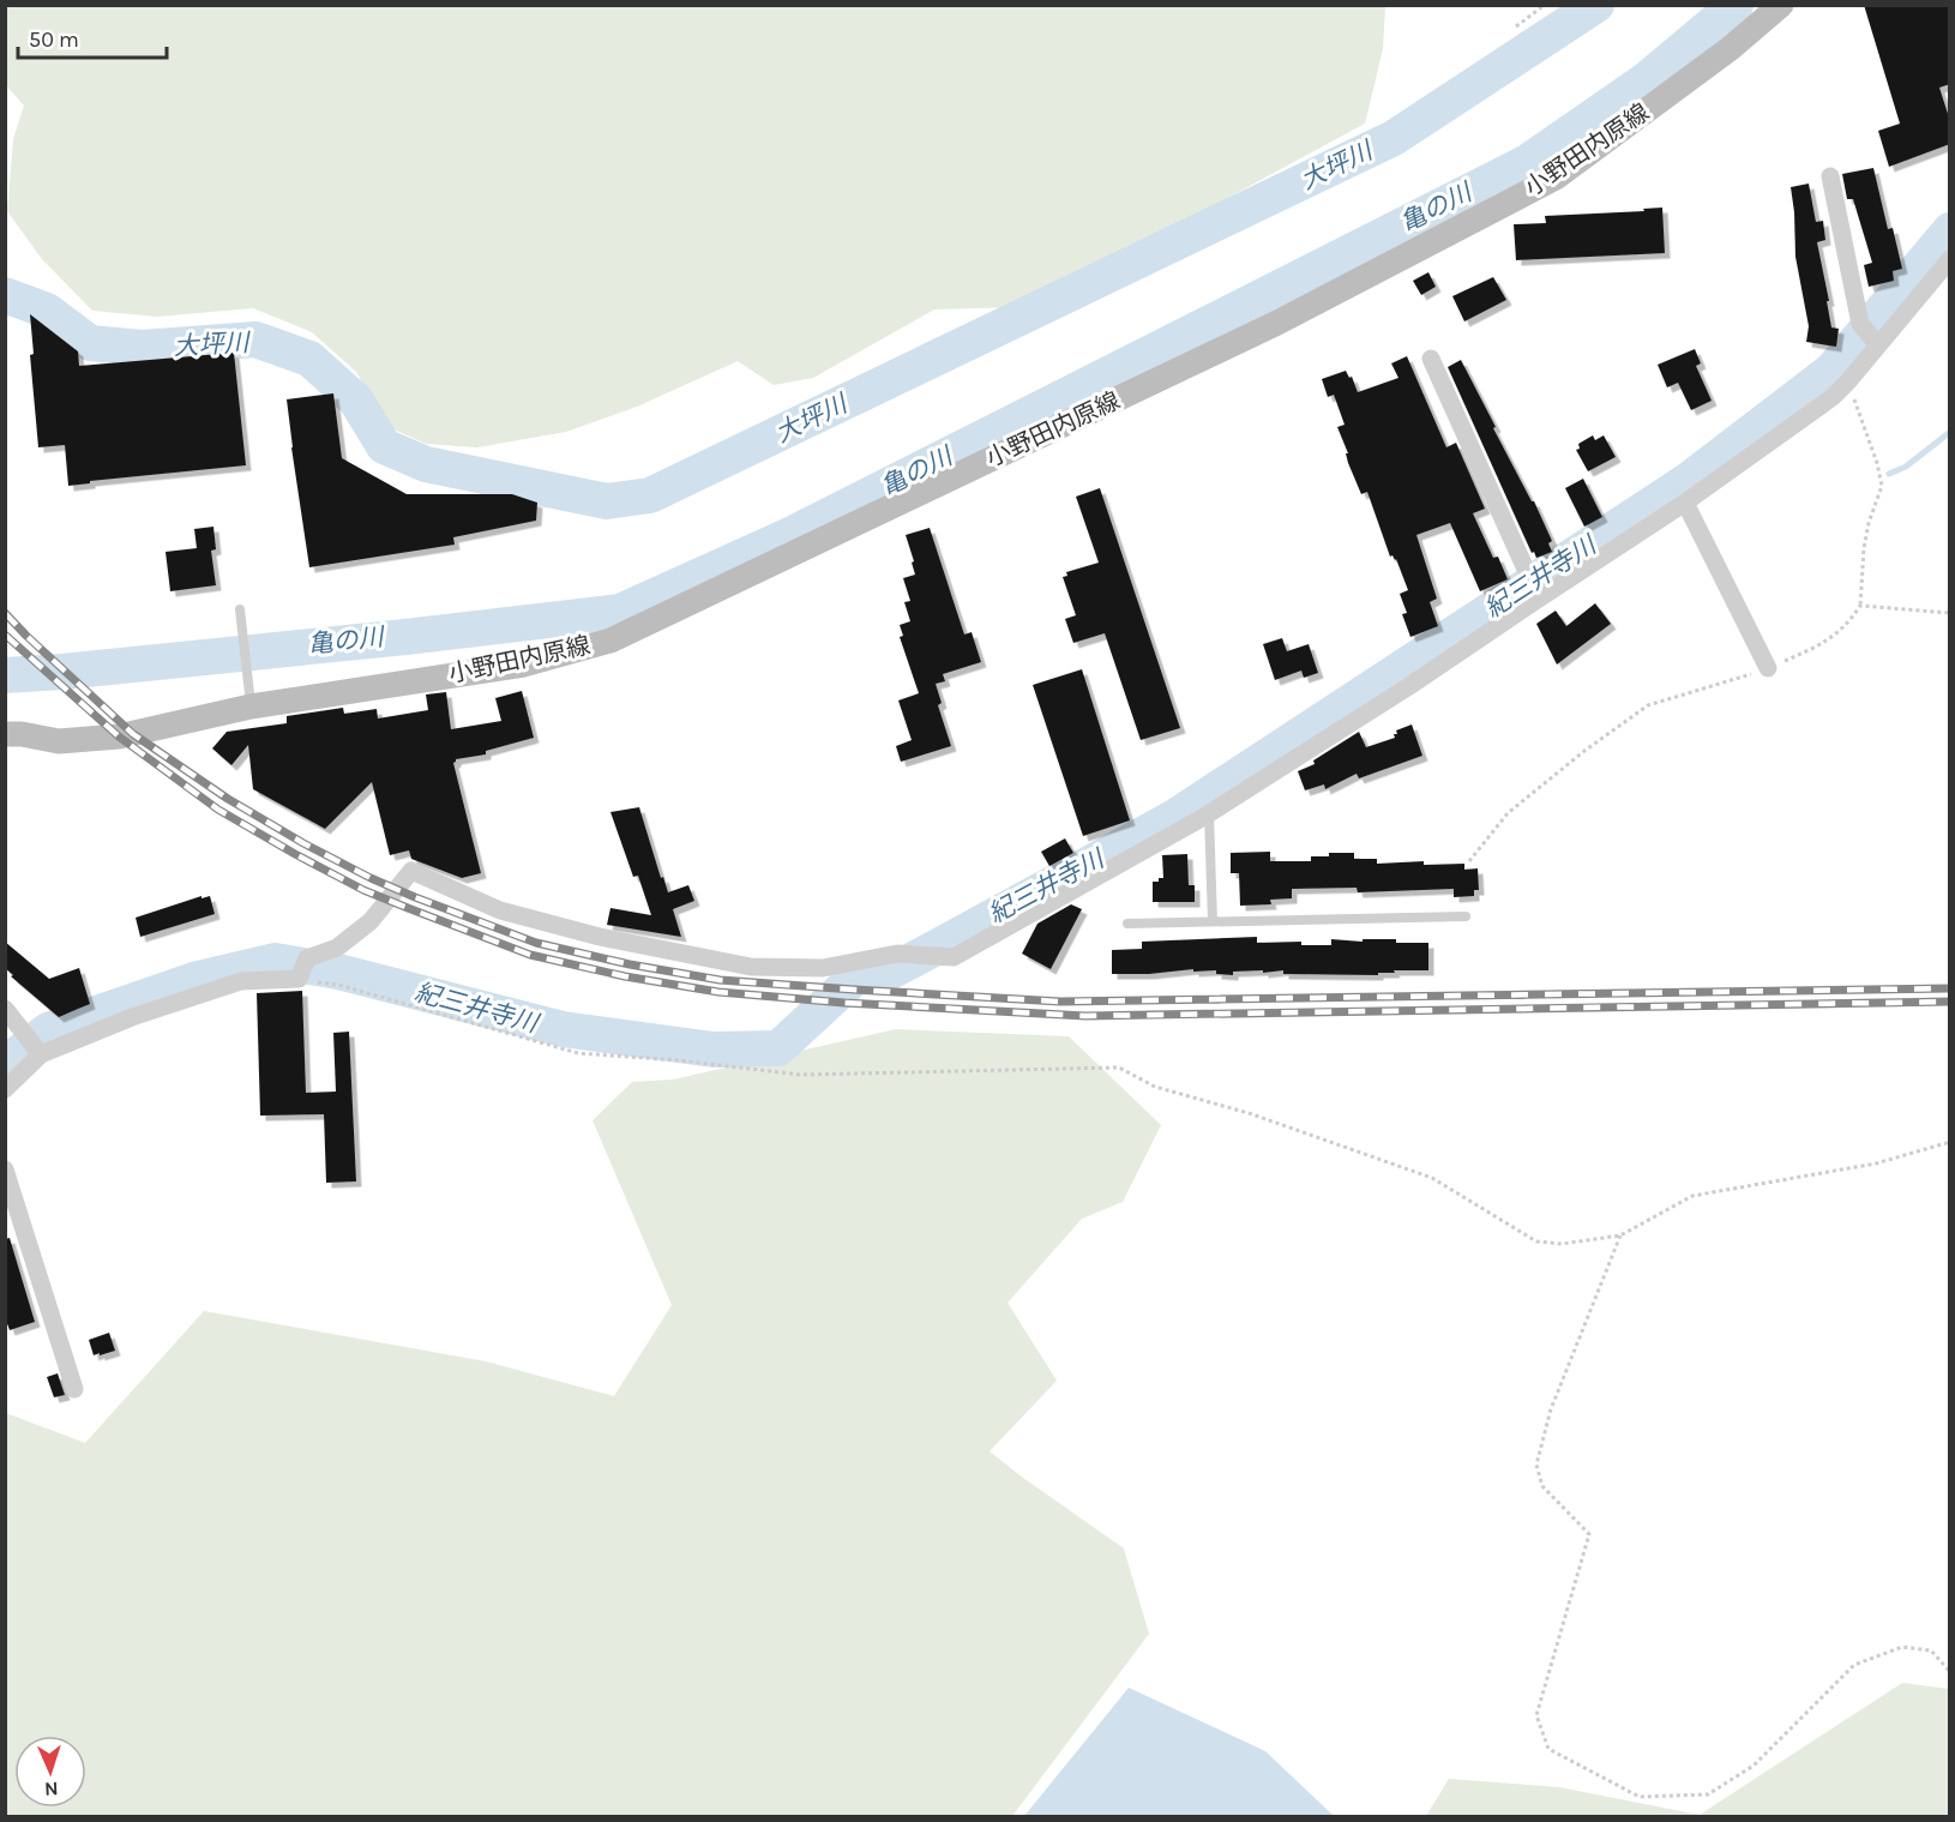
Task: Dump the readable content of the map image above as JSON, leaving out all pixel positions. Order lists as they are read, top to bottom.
{
  "streets": {
    "main road": ["小野田内原線"]
  },
  "water": ["大坪川", "亀の川", "紀三井寺川"],
  "scale_bar": "50 m",
  "north": "bottom"
}
